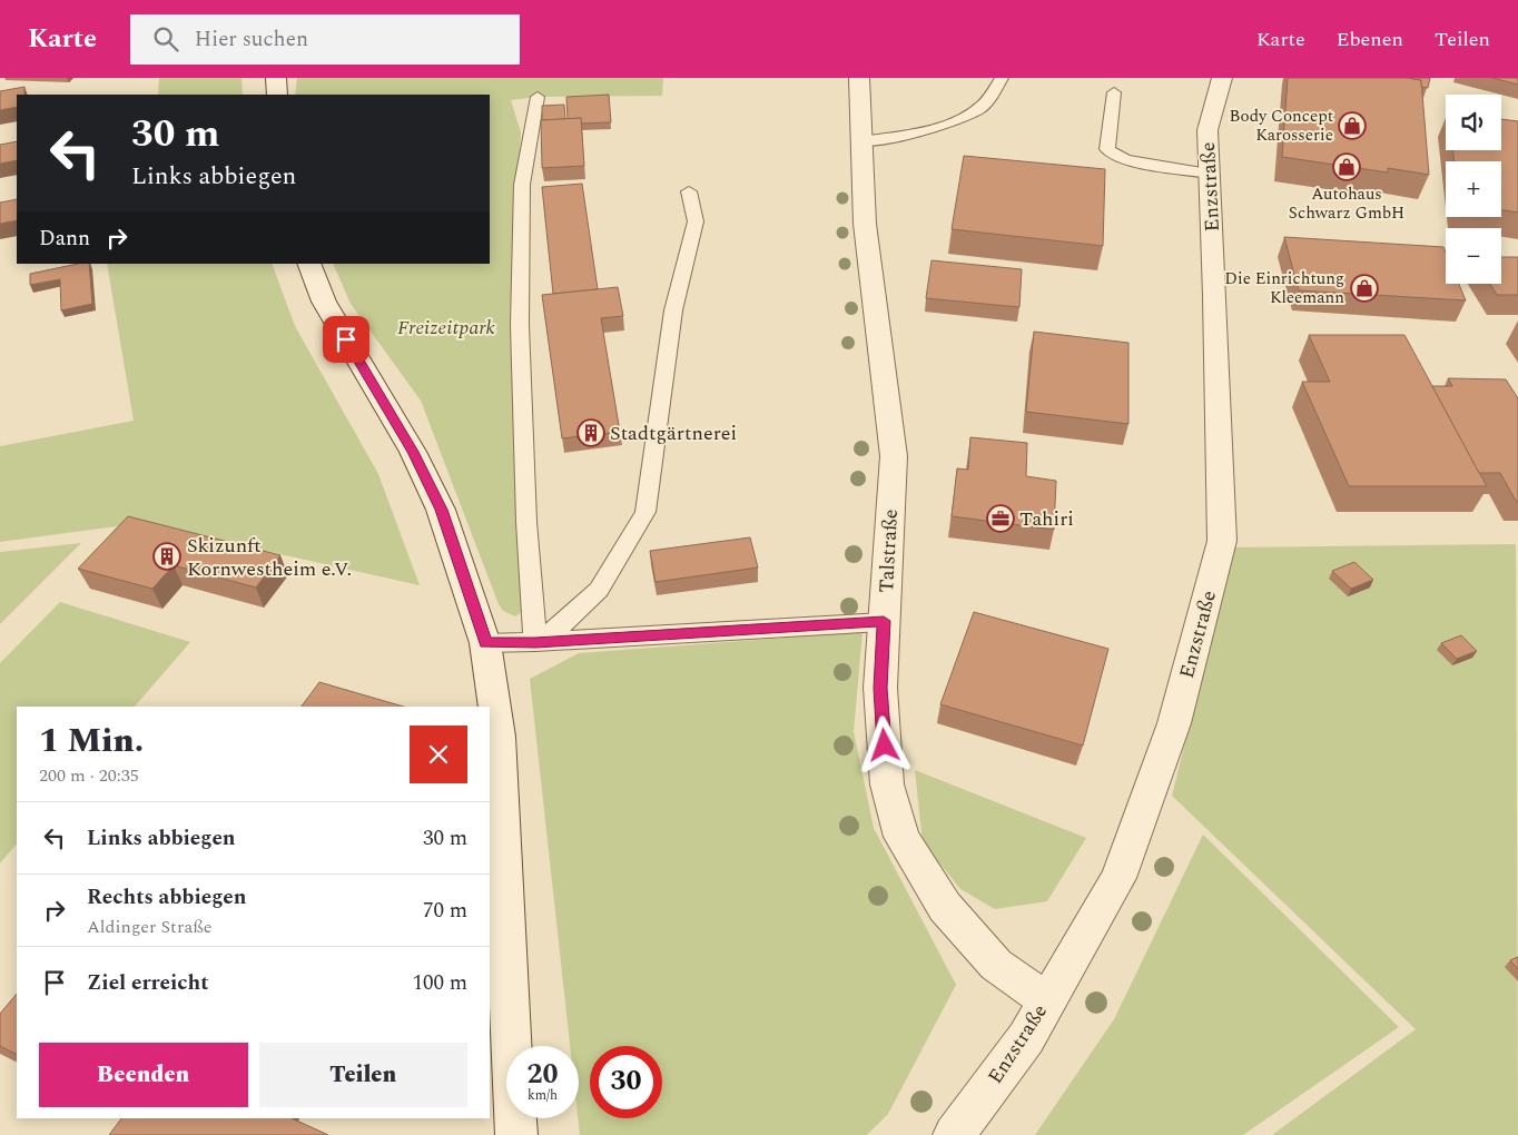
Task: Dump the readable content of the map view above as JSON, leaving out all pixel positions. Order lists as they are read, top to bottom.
{
  "streets": {
    "street": ["Enzstraße", "Talstraße"]
  },
  "crossings": [
    ["Enzstraße", "Talstraße"]
  ],
  "parks": ["Freizeitpark"],
  "places": {
    "shop": ["Body Concept Karosserie", "Autohaus Schwarz GmbH", "Die Einrichtung Kleemann"],
    "building": ["Stadtgärtnerei", "Skizunft Kornwestheim e.V."],
    "office": ["Tahiri"]
  },
  "page": {
    "header": "Karte",
    "search": "Hier suchen",
    "nav": ["Karte", "Ebenen", "Teilen"],
    "map_buttons": ["+", "−"],
    "turn": ["30 m", "Links abbiegen"],
    "then": "Dann",
    "heading": ["1 Min.", "200 m · 20:35"],
    "list": [
      {
        "name": "Links abbiegen",
        "value": "30 m"
      },
      {
        "name": "Rechts abbiegen",
        "note": "Aldinger Straße",
        "value": "70 m"
      },
      {
        "name": "Ziel erreicht",
        "value": "100 m"
      }
    ],
    "buttons": ["Beenden", "Teilen"],
    "speed": "20 km/h",
    "limit": "30"
  }
}
